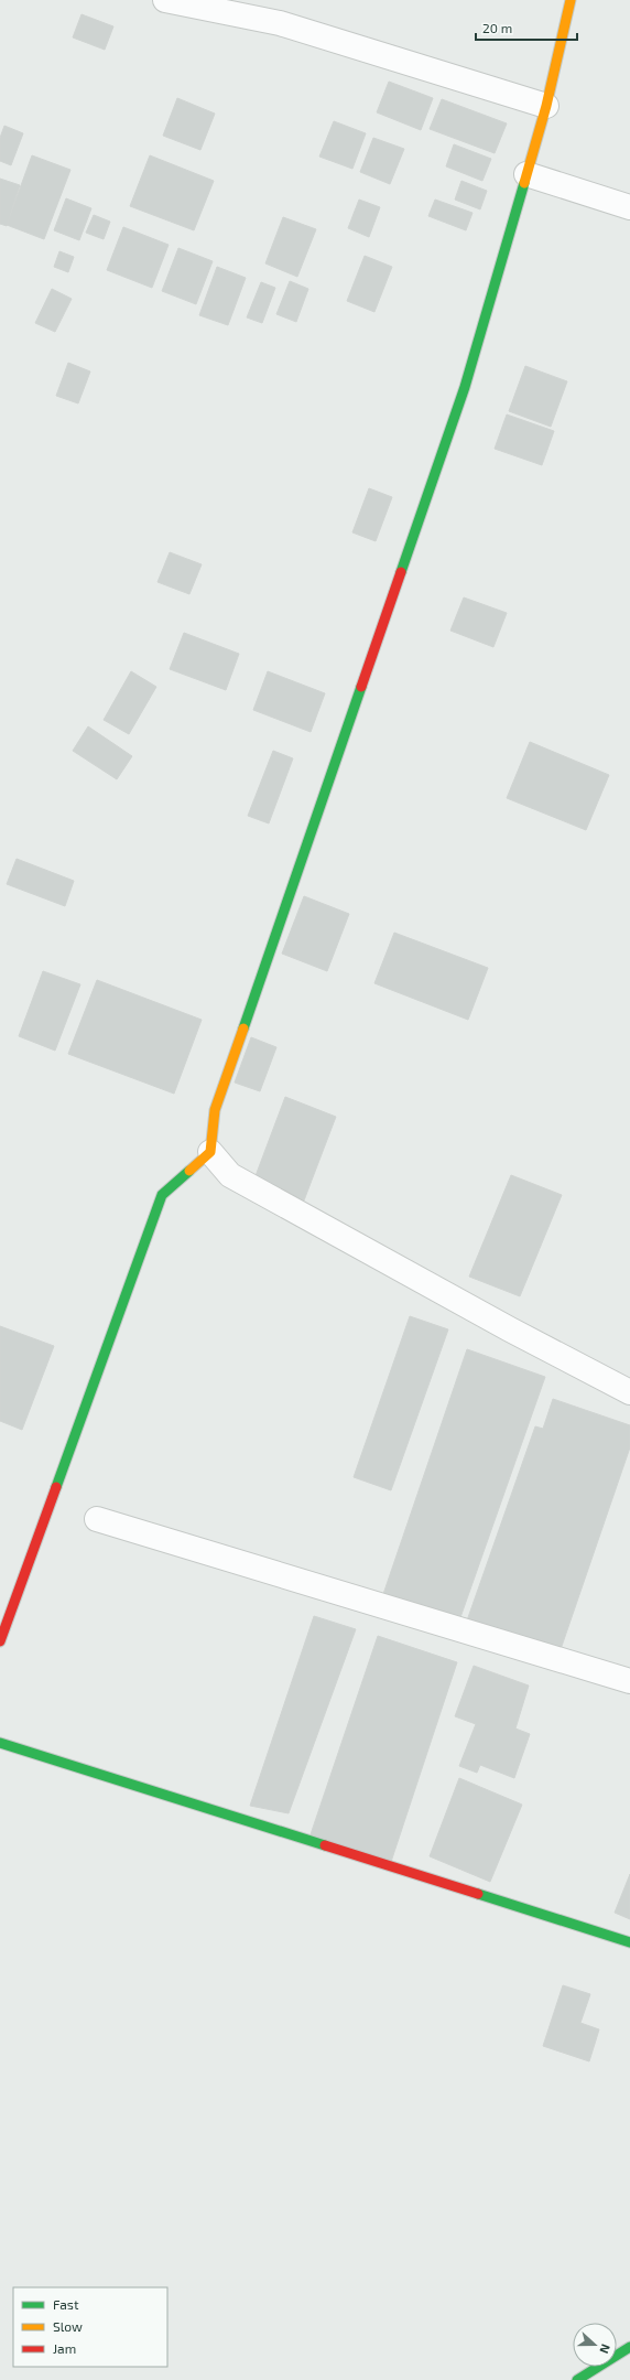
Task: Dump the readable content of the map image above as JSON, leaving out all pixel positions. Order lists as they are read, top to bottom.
{
  "legend": ["Fast", "Slow", "Jam"],
  "scale_bar": "20 m",
  "north": "right"
}
